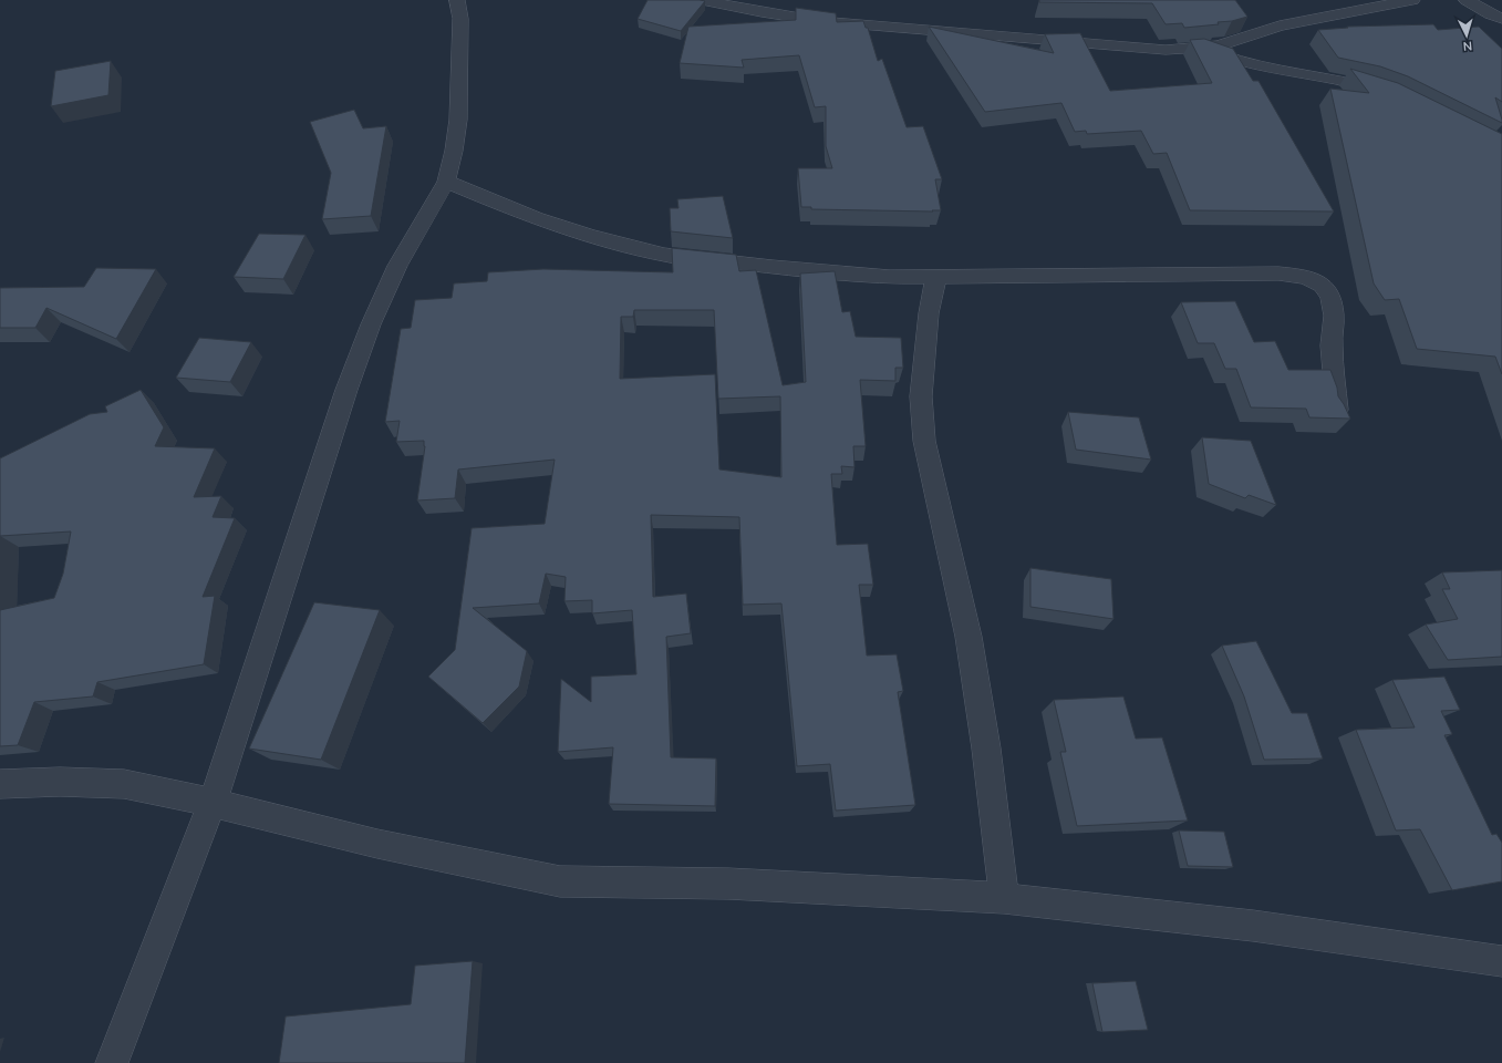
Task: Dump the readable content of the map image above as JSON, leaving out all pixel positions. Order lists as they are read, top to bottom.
{
  "north": "bottom"
}
